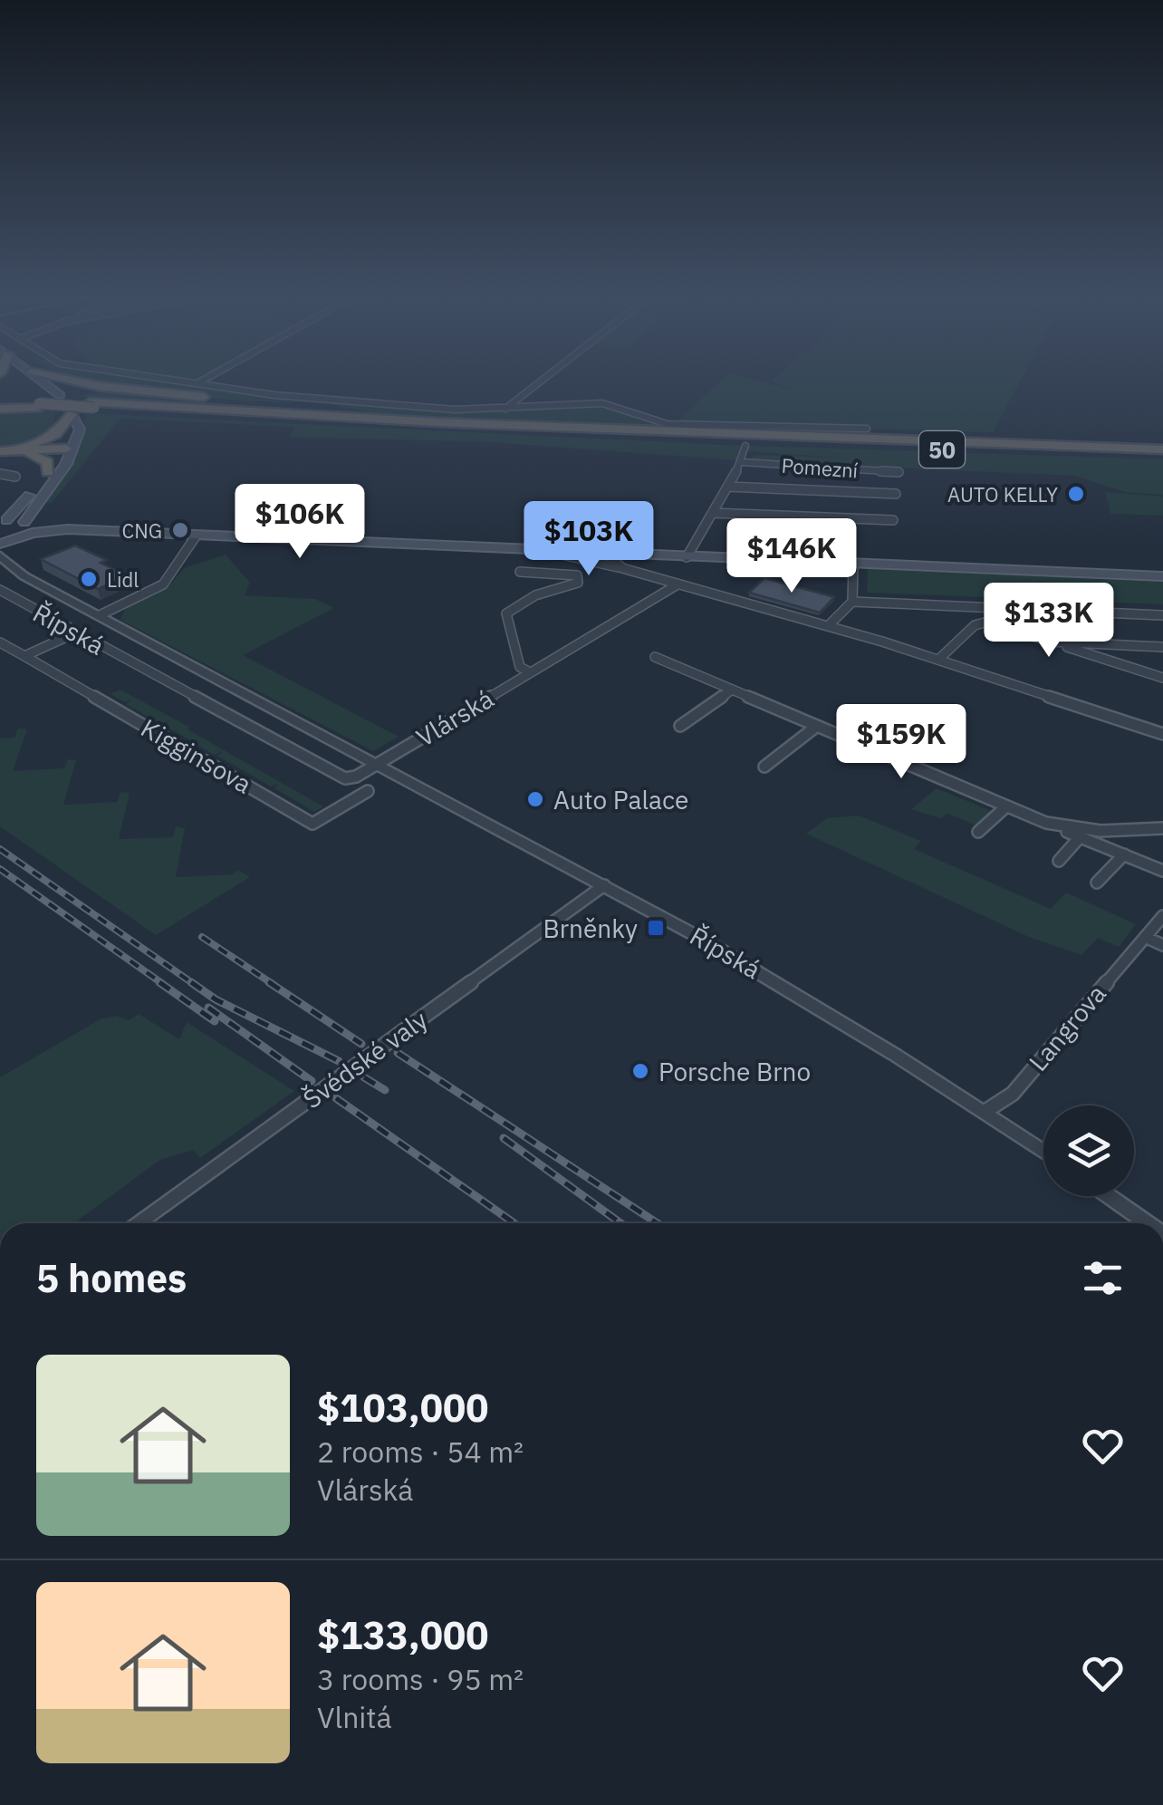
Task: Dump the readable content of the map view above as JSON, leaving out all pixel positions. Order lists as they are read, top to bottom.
{
  "streets": {
    "highway": ["50"],
    "street": [
      "Pomezní",
      "Řípská",
      "Vlárská",
      "Kigginsova",
      "Langrova",
      "Švédské valy"
    ]
  },
  "crossings": [
    ["Řípská", "Vlárská"],
    ["Řípská", "Langrova"],
    ["Řípská", "Švédské valy"]
  ],
  "places": {
    "other": [
      "AUTO KELLY",
      "CNG",
      "Lidl",
      "Auto Palace",
      "Porsche Brno"
    ],
    "transit": ["Brněnky"]
  },
  "page": {
    "price": [
      "$106K",
      "$103K",
      "$146K",
      "$133K",
      "$159K"
    ],
    "heading": "5 homes",
    "list": [
      {
        "name": "$103,000",
        "note": "2 rooms · 54 m² · Vlárská"
      },
      {
        "name": "$133,000",
        "note": "3 rooms · 95 m² · Vlnitá"
      }
    ]
  }
}
